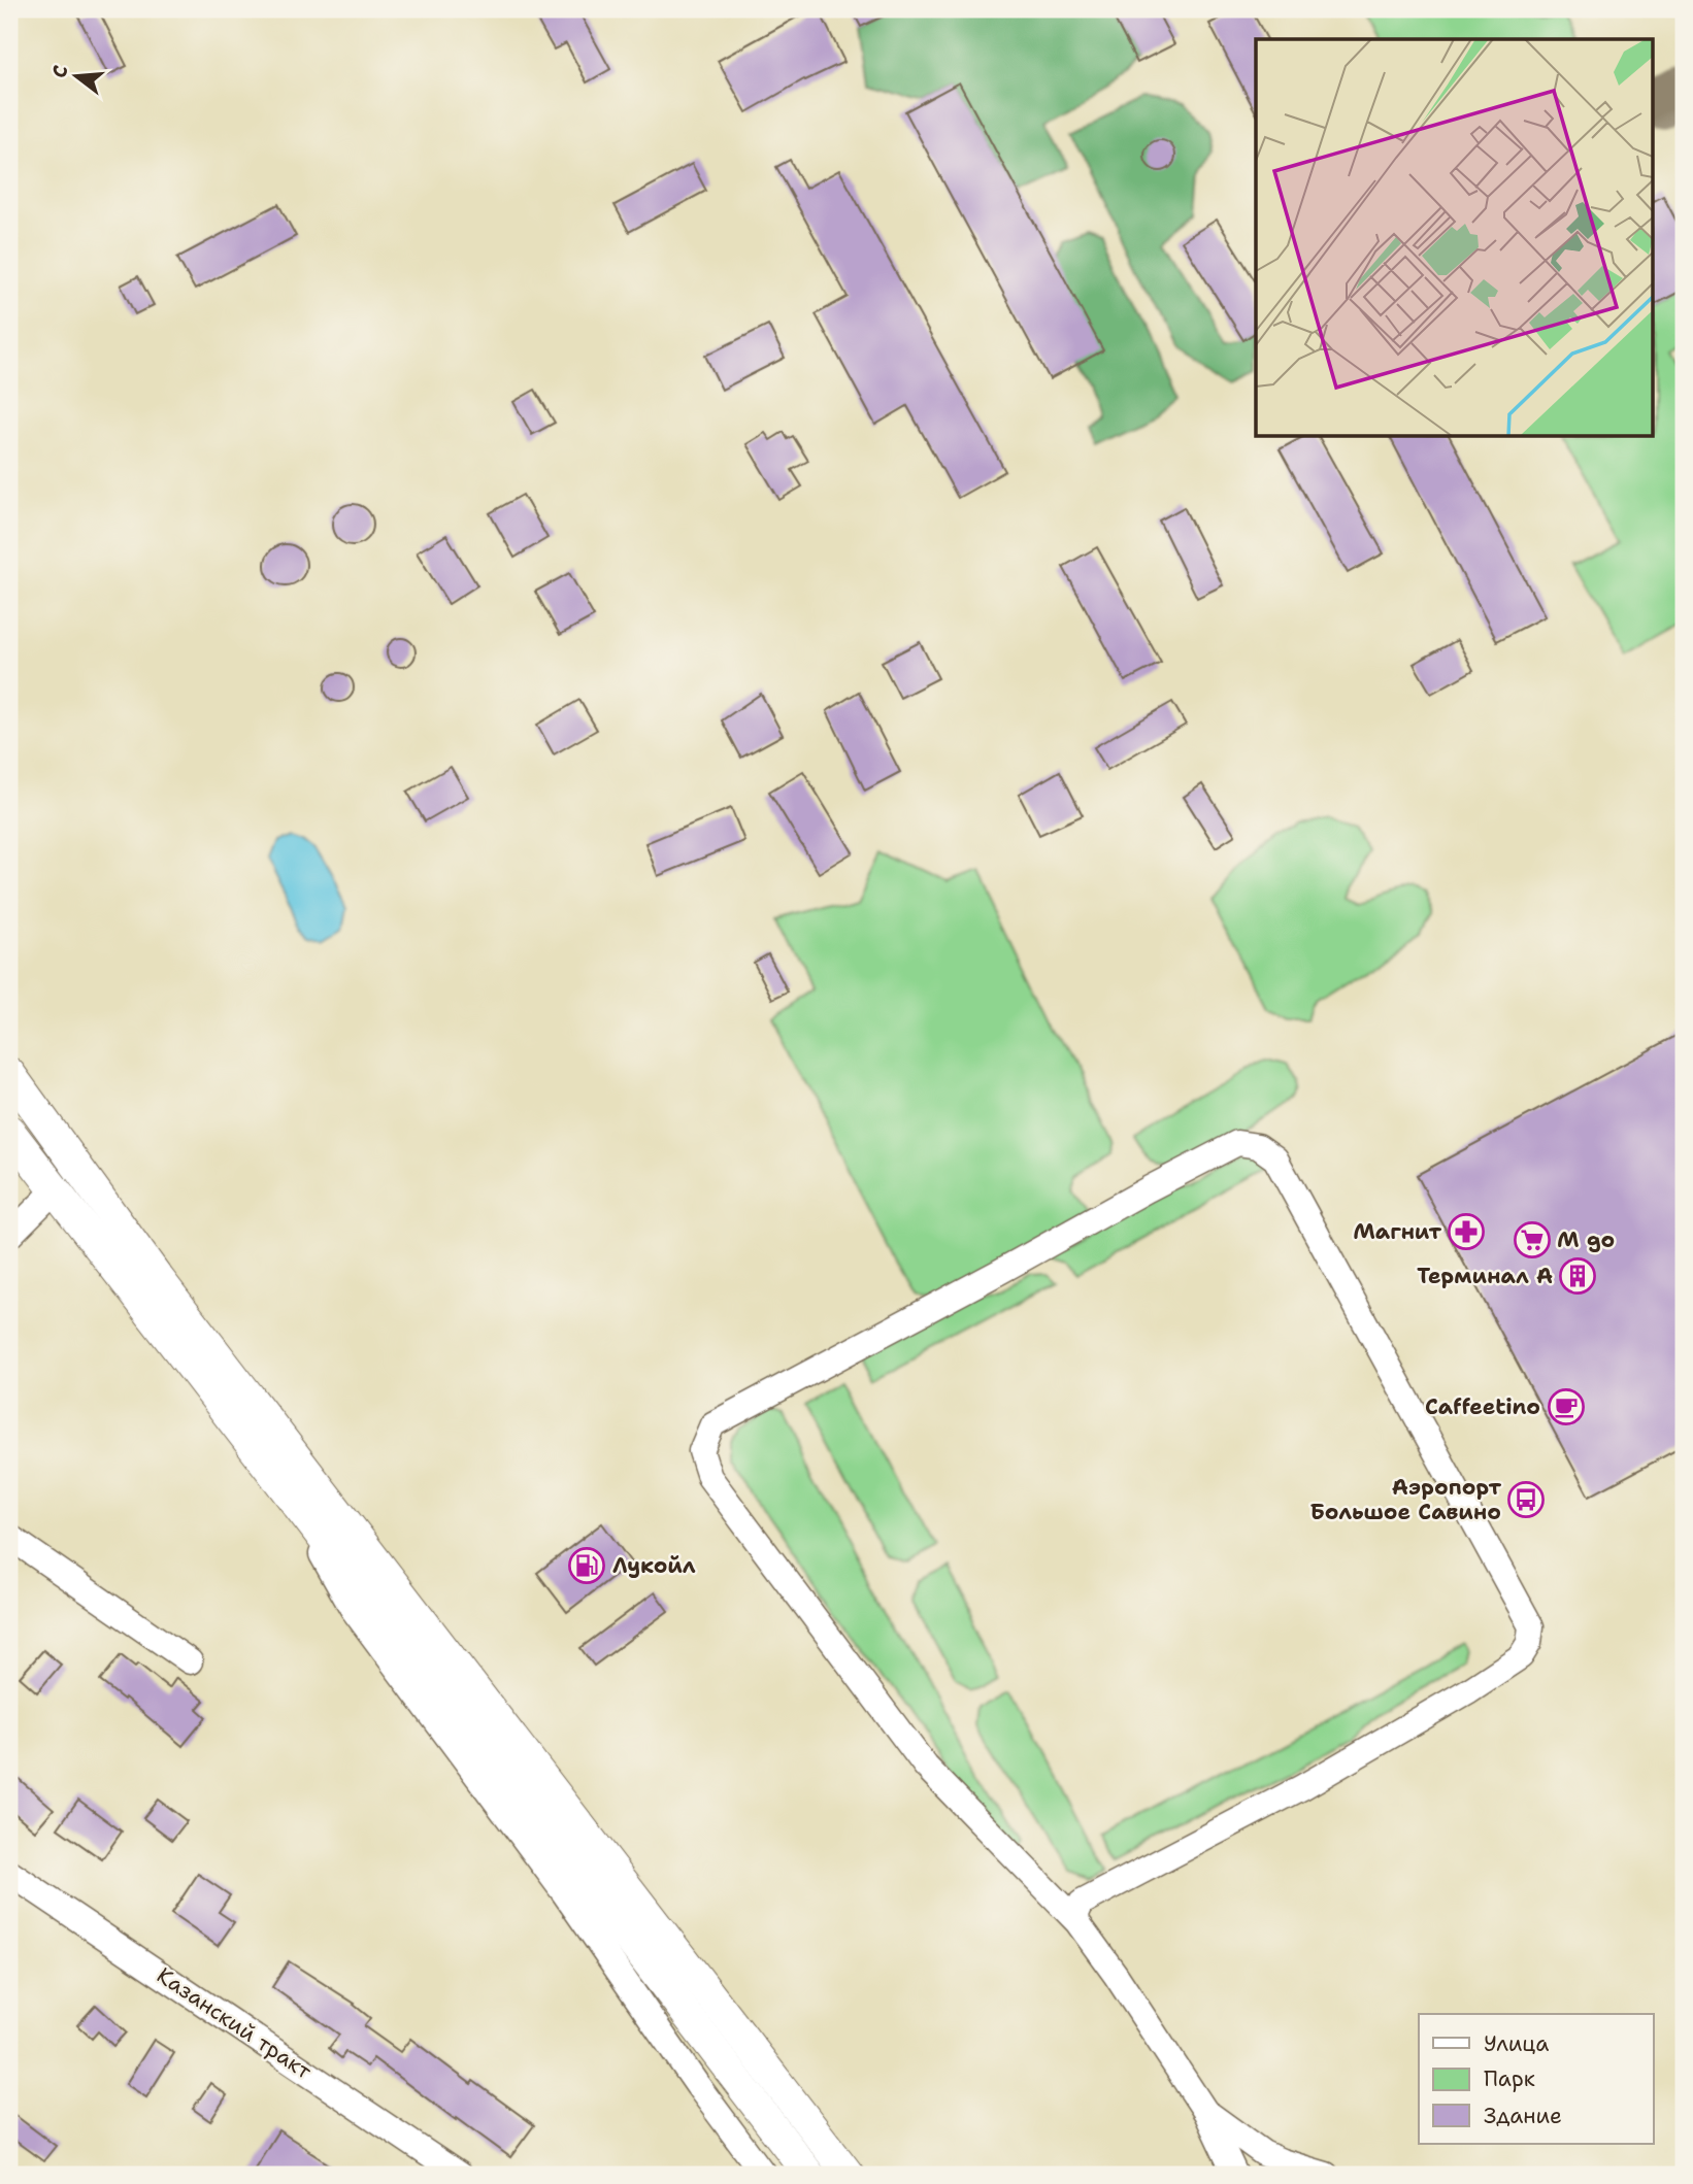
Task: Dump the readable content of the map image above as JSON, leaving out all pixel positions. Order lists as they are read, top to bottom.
{
  "streets": {
    "street": ["Казанский тракт"]
  },
  "places": {
    "pharmacy": ["Магнит"],
    "supermarket": ["М go"],
    "building": ["Терминал А"],
    "cafe": ["Caffeetino"],
    "bus stop": ["Аэропорт Большое Савино"],
    "fuel station": ["Лукойл"]
  },
  "legend": ["Улица", "Парк", "Здание"],
  "north": "left"
}
